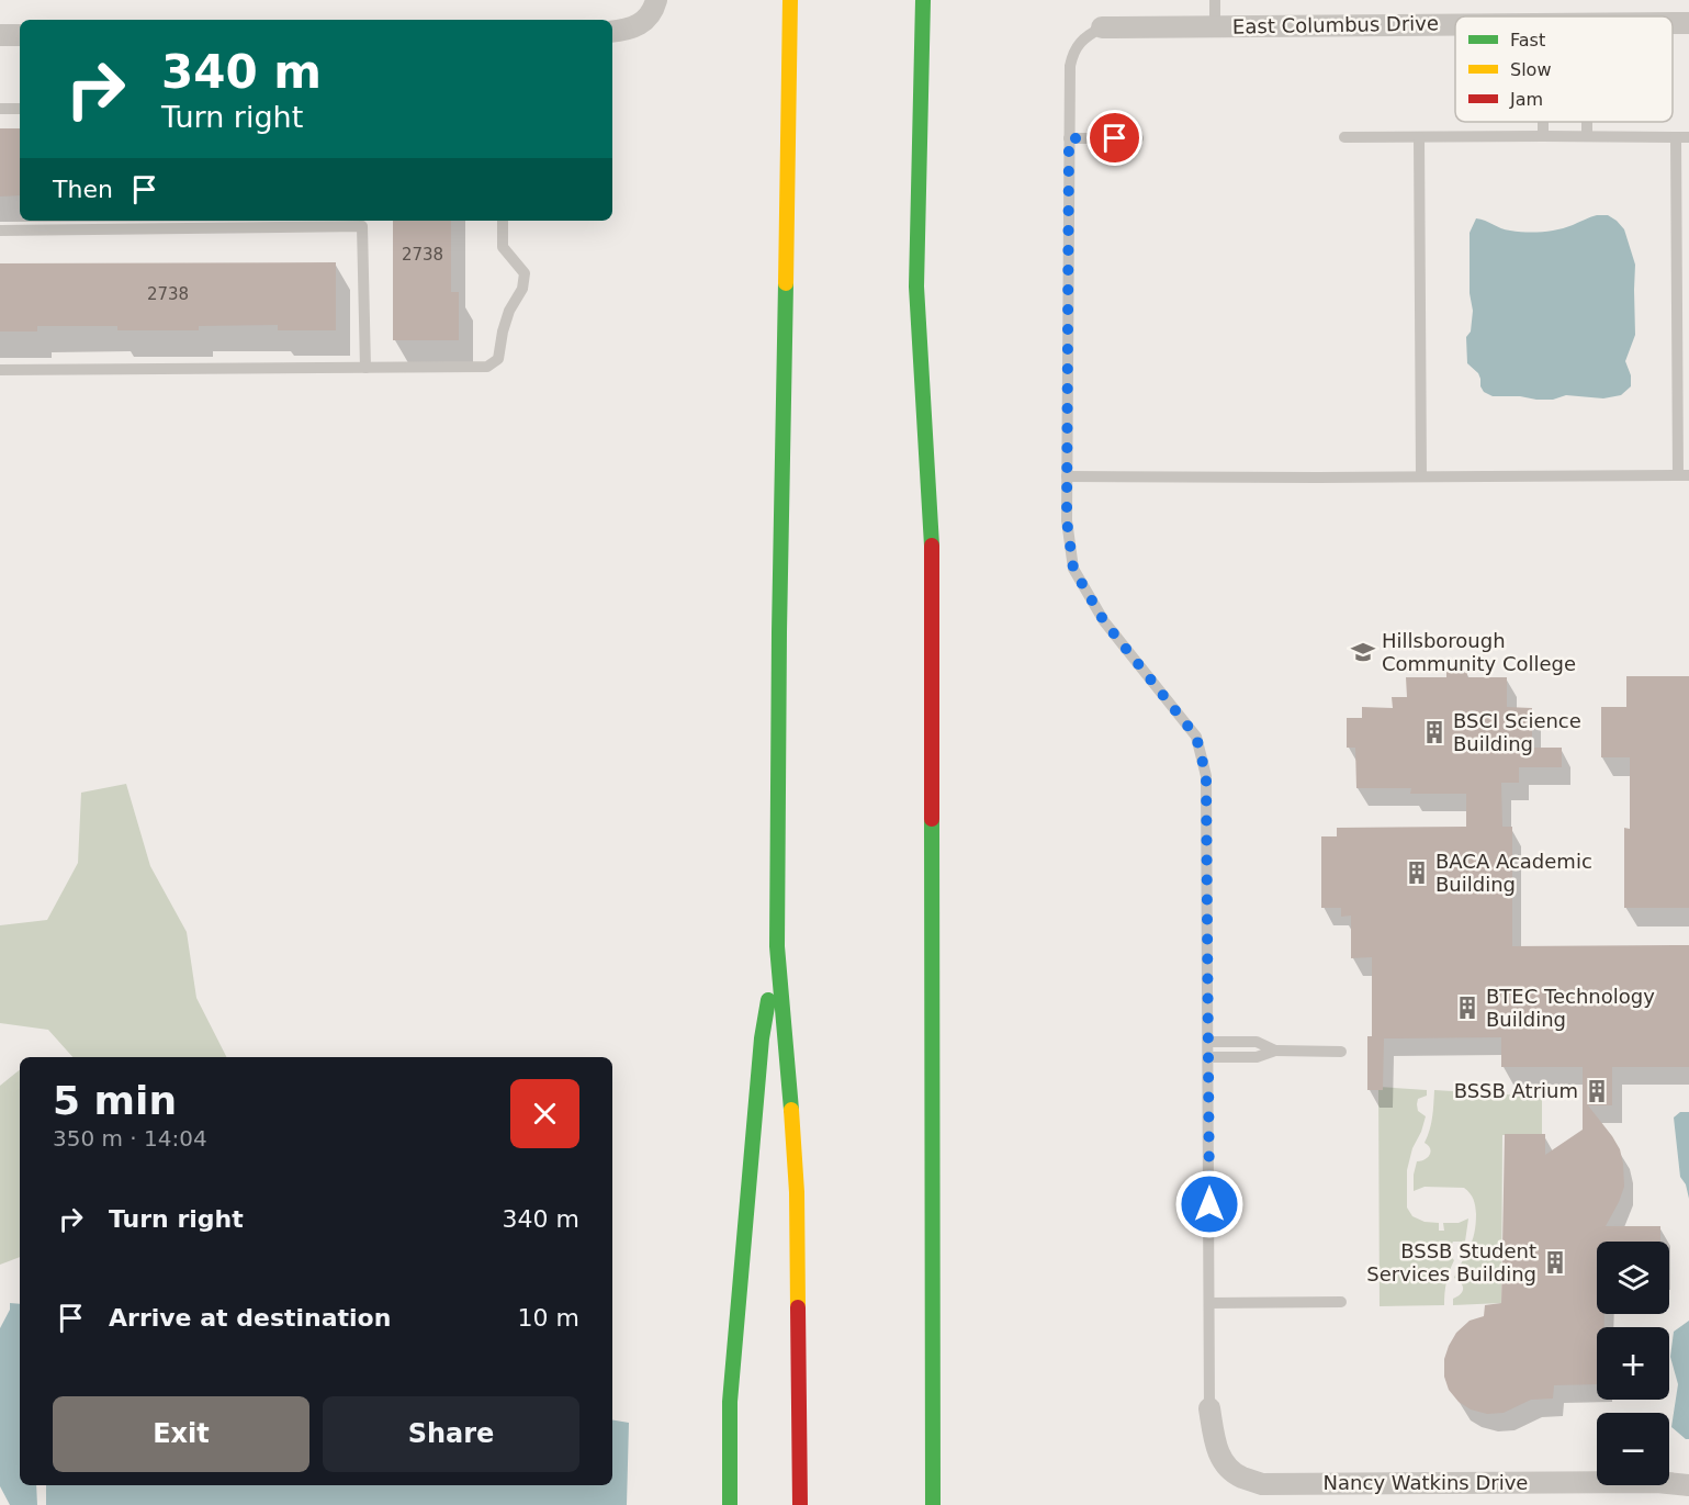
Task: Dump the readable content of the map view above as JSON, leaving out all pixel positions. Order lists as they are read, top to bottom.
{
  "streets": {
    "street": ["East Columbus Drive", "Nancy Watkins Drive"]
  },
  "places": {
    "school or university": ["Hillsborough Community College"],
    "building": [
      "BSCI Science Building",
      "BACA Academic Building",
      "BTEC Technology Building",
      "BSSB Atrium",
      "BSSB Student Services Building"
    ]
  },
  "house_numbers": ["2738", "2738"],
  "legend": ["Fast", "Slow", "Jam"],
  "page": {
    "turn": ["340 m", "Turn right"],
    "then": "Then",
    "heading": ["5 min", "350 m · 14:04"],
    "list": [
      {
        "name": "Turn right",
        "value": "340 m"
      },
      {
        "name": "Arrive at destination",
        "value": "10 m"
      }
    ],
    "map_buttons": ["+", "−"],
    "buttons": ["Exit", "Share"]
  }
}
